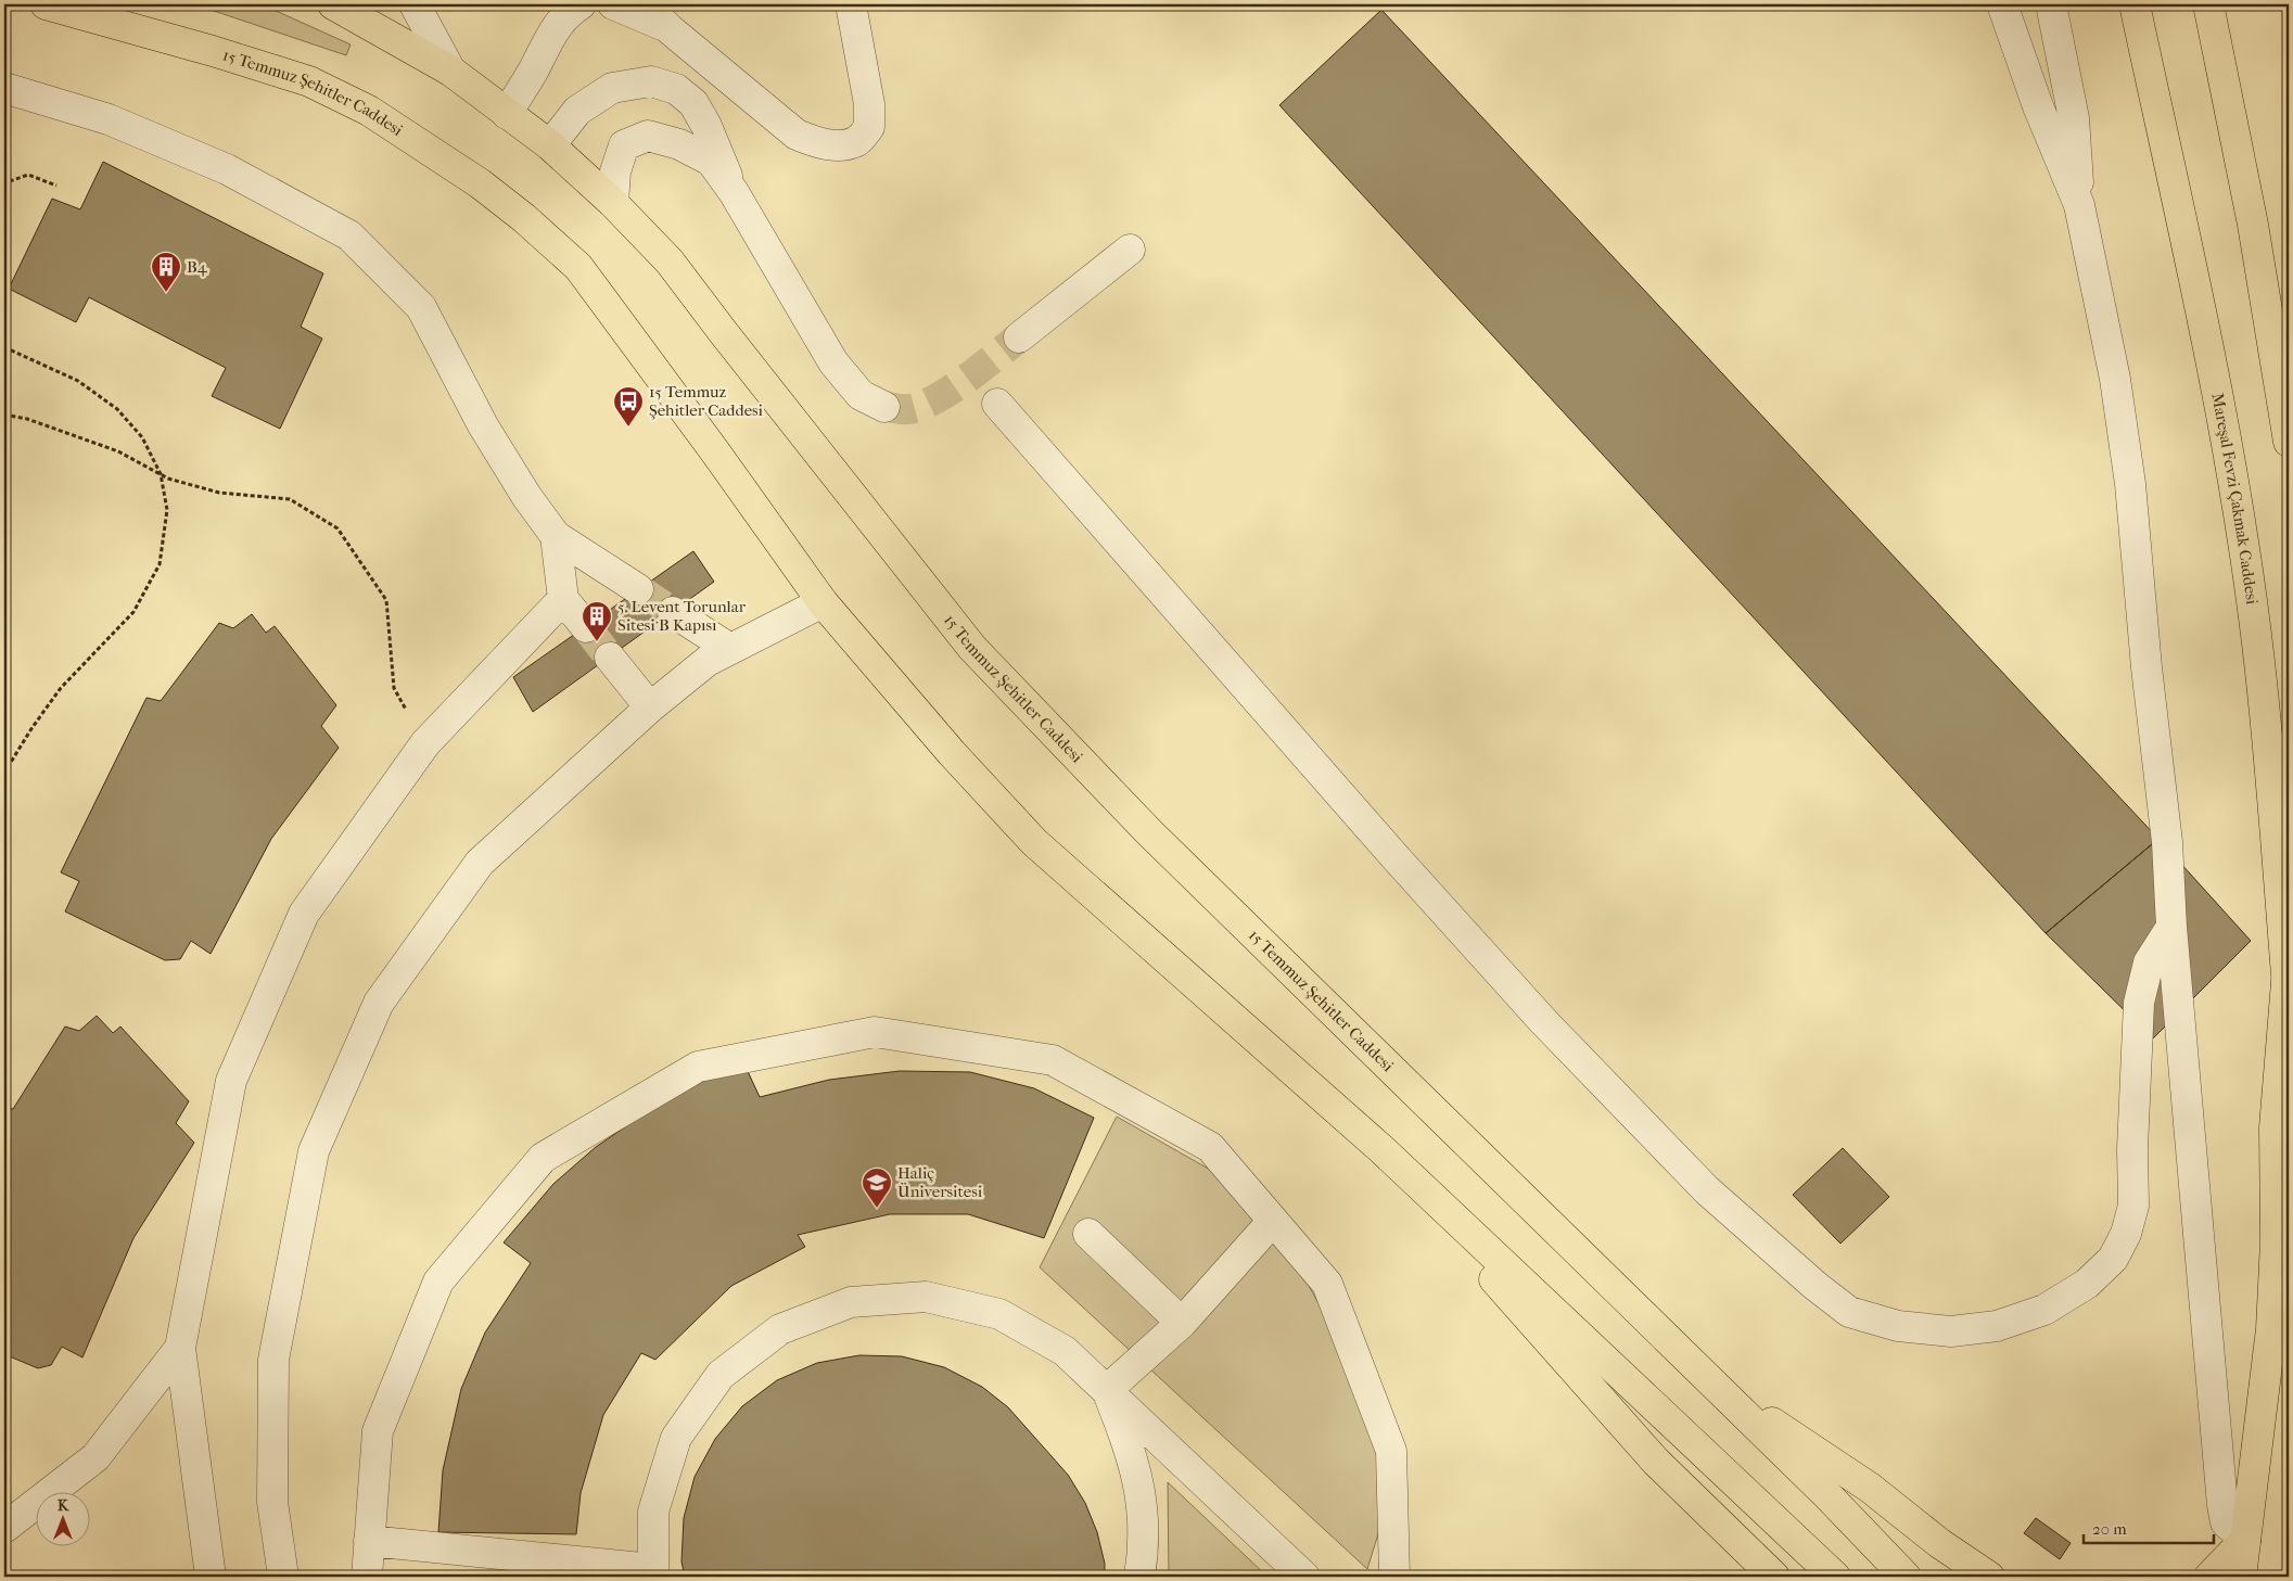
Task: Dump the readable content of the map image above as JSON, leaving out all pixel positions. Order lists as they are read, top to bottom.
{
  "streets": {
    "main road": ["15 Temmuz Şehitler Caddesi", "Mareşal Fevzi Çakmak Caddesi"]
  },
  "places": {
    "building": ["B4", "5. Levent Torunlar Sitesi B Kapısı"],
    "bus stop": ["15 Temmuz Şehitler Caddesi"],
    "school or university": ["Haliç Üniversitesi"]
  },
  "scale_bar": "20 m",
  "north": "top"
}
